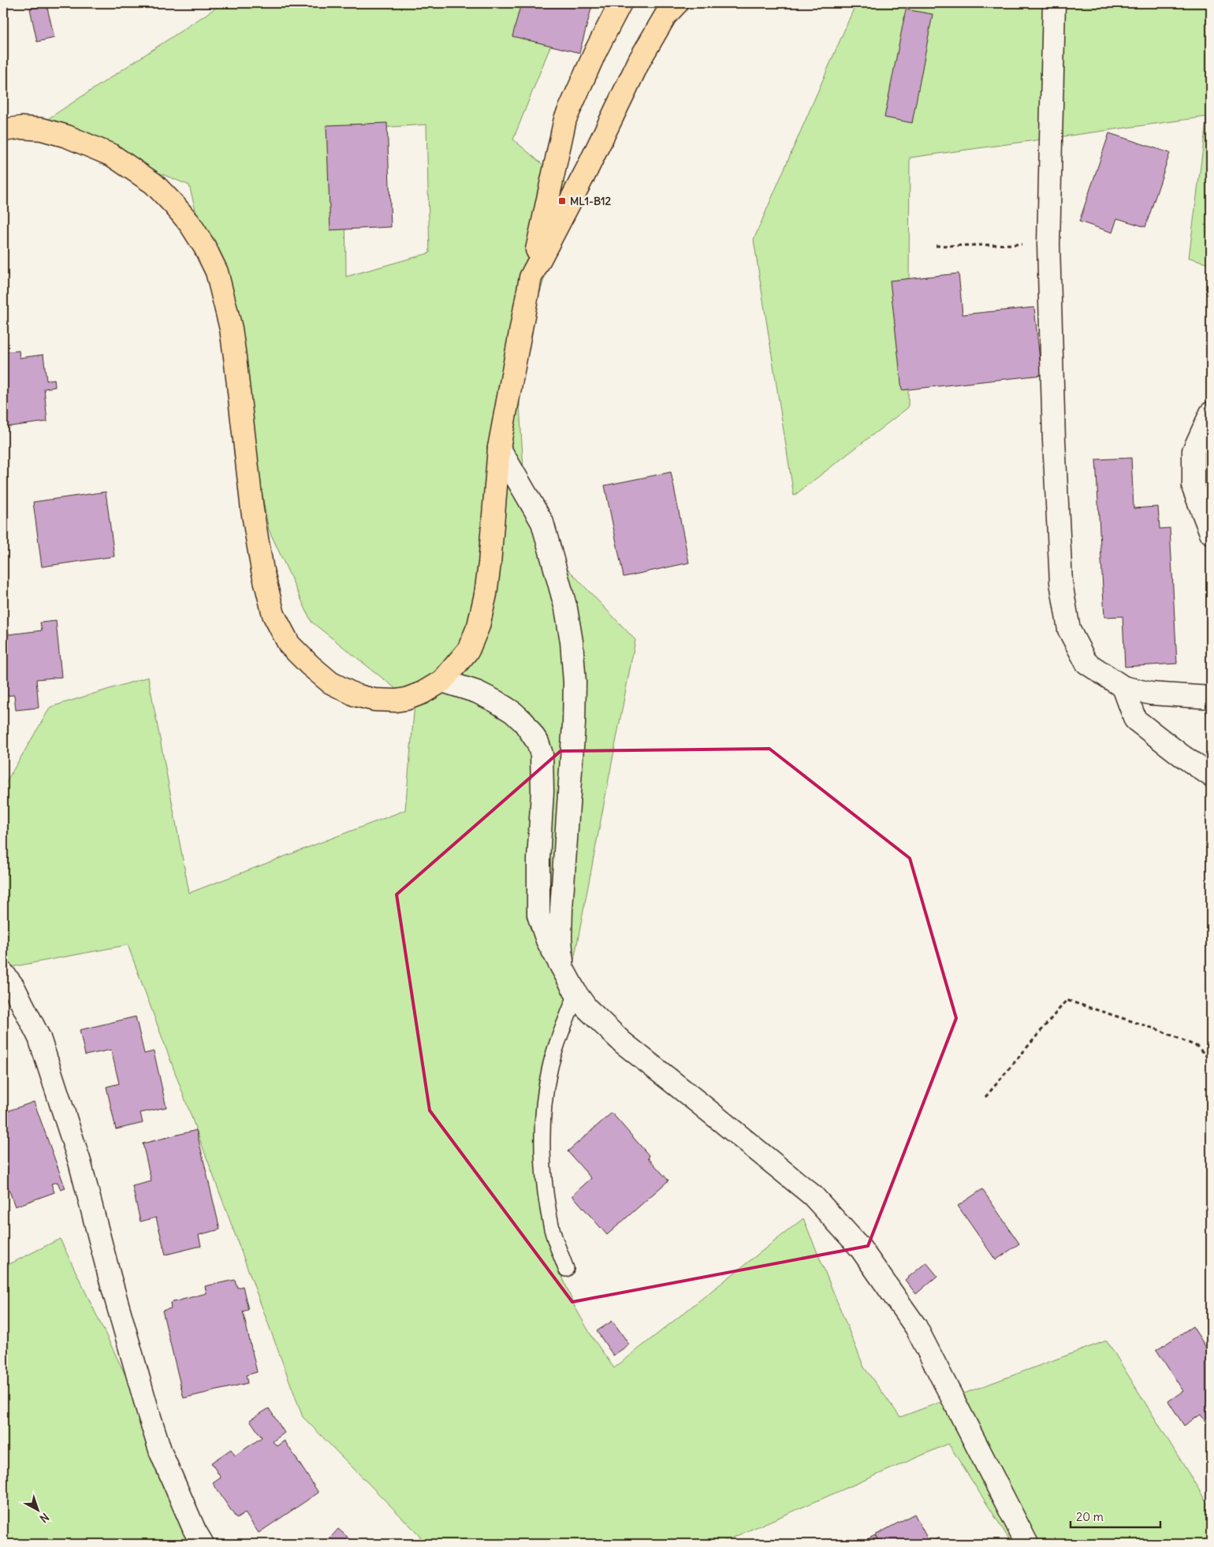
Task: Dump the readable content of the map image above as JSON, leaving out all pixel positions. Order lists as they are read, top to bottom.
{
  "places": {
    "transit": ["ML1-B12"]
  },
  "scale_bar": "20 m",
  "north": "bottom right"
}
